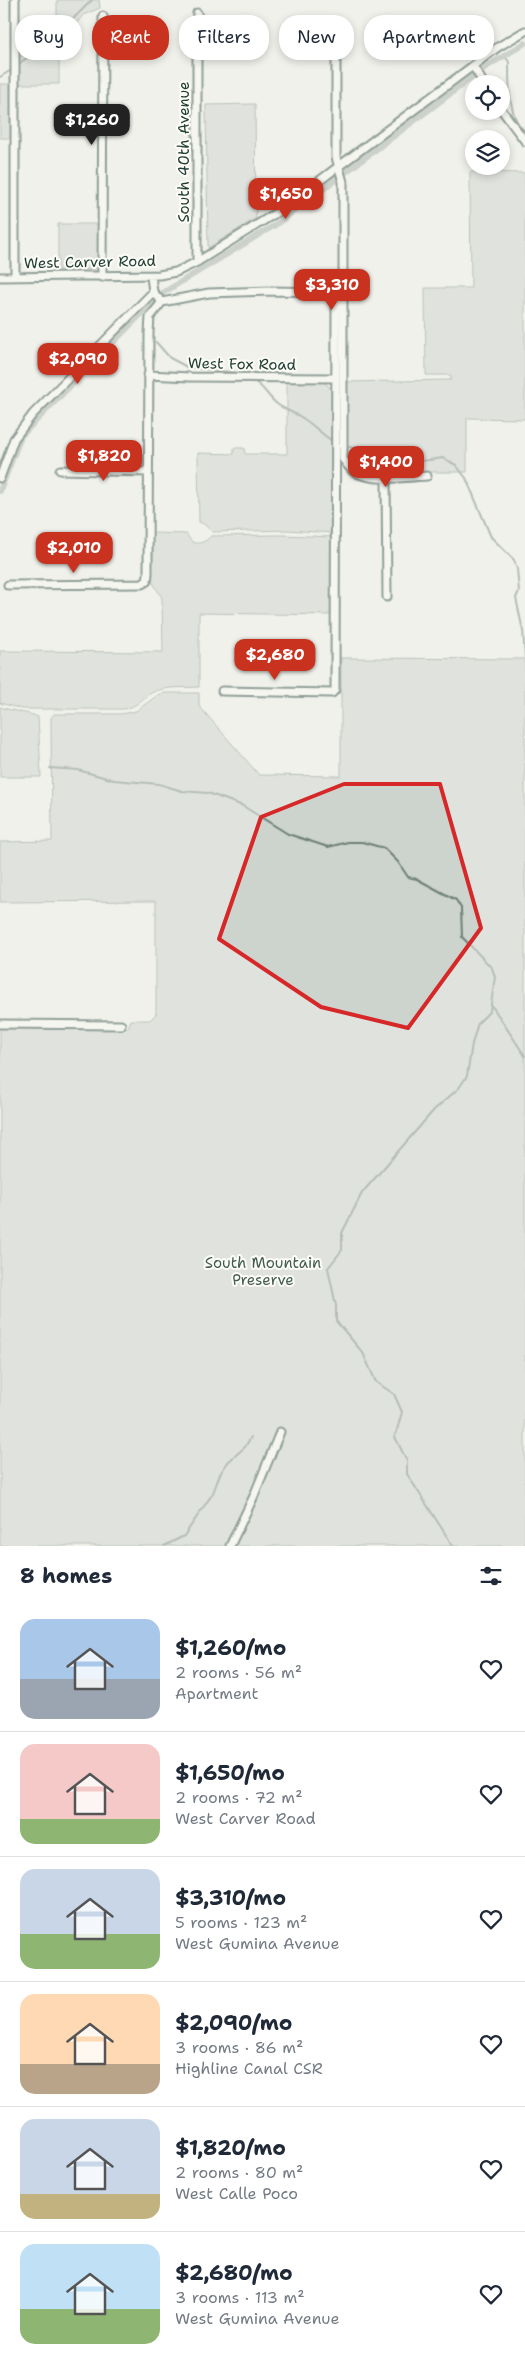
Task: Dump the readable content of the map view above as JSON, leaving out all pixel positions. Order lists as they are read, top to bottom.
{
  "streets": {
    "street": ["South 40th Avenue", "West Carver Road", "West Fox Road"]
  },
  "crossings": [
    ["South 40th Avenue", "West Carver Road"]
  ],
  "parks": ["South Mountain Preserve"],
  "page": {
    "chip": [
      "Buy",
      "Rent",
      "Filters",
      "New",
      "Apartment"
    ],
    "price": [
      "$1,260",
      "$1,650",
      "$3,310",
      "$2,090",
      "$1,820",
      "$1,400",
      "$2,010",
      "$2,680"
    ],
    "heading": "8 homes",
    "list": [
      {
        "name": "$1,260/mo",
        "note": "2 rooms · 56 m² · Apartment"
      },
      {
        "name": "$1,650/mo",
        "note": "2 rooms · 72 m² · West Carver Road"
      },
      {
        "name": "$3,310/mo",
        "note": "5 rooms · 123 m² · West Gumina Avenue"
      },
      {
        "name": "$2,090/mo",
        "note": "3 rooms · 86 m² · Highline Canal CSR"
      },
      {
        "name": "$1,820/mo",
        "note": "2 rooms · 80 m² · West Calle Poco"
      },
      {
        "name": "$2,680/mo",
        "note": "3 rooms · 113 m² · West Gumina Avenue"
      }
    ]
  }
}
